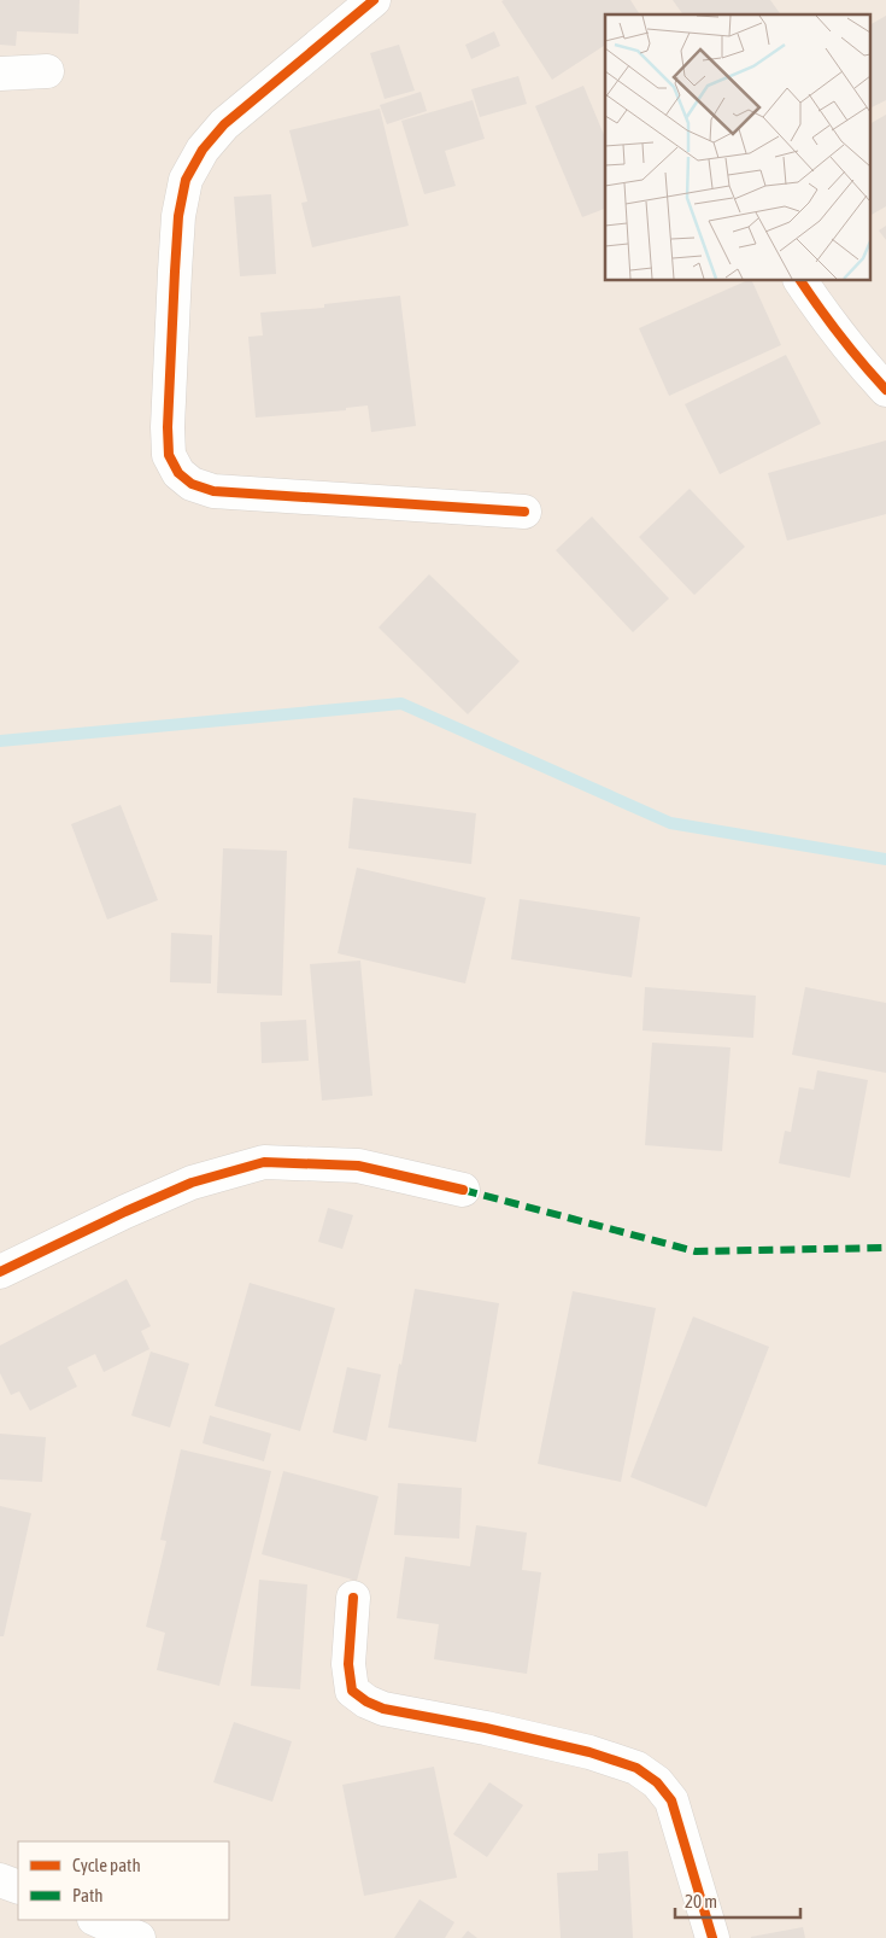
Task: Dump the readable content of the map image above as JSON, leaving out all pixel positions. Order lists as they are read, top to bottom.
{
  "legend": ["Cycle path", "Path"],
  "scale_bar": "20 m"
}
